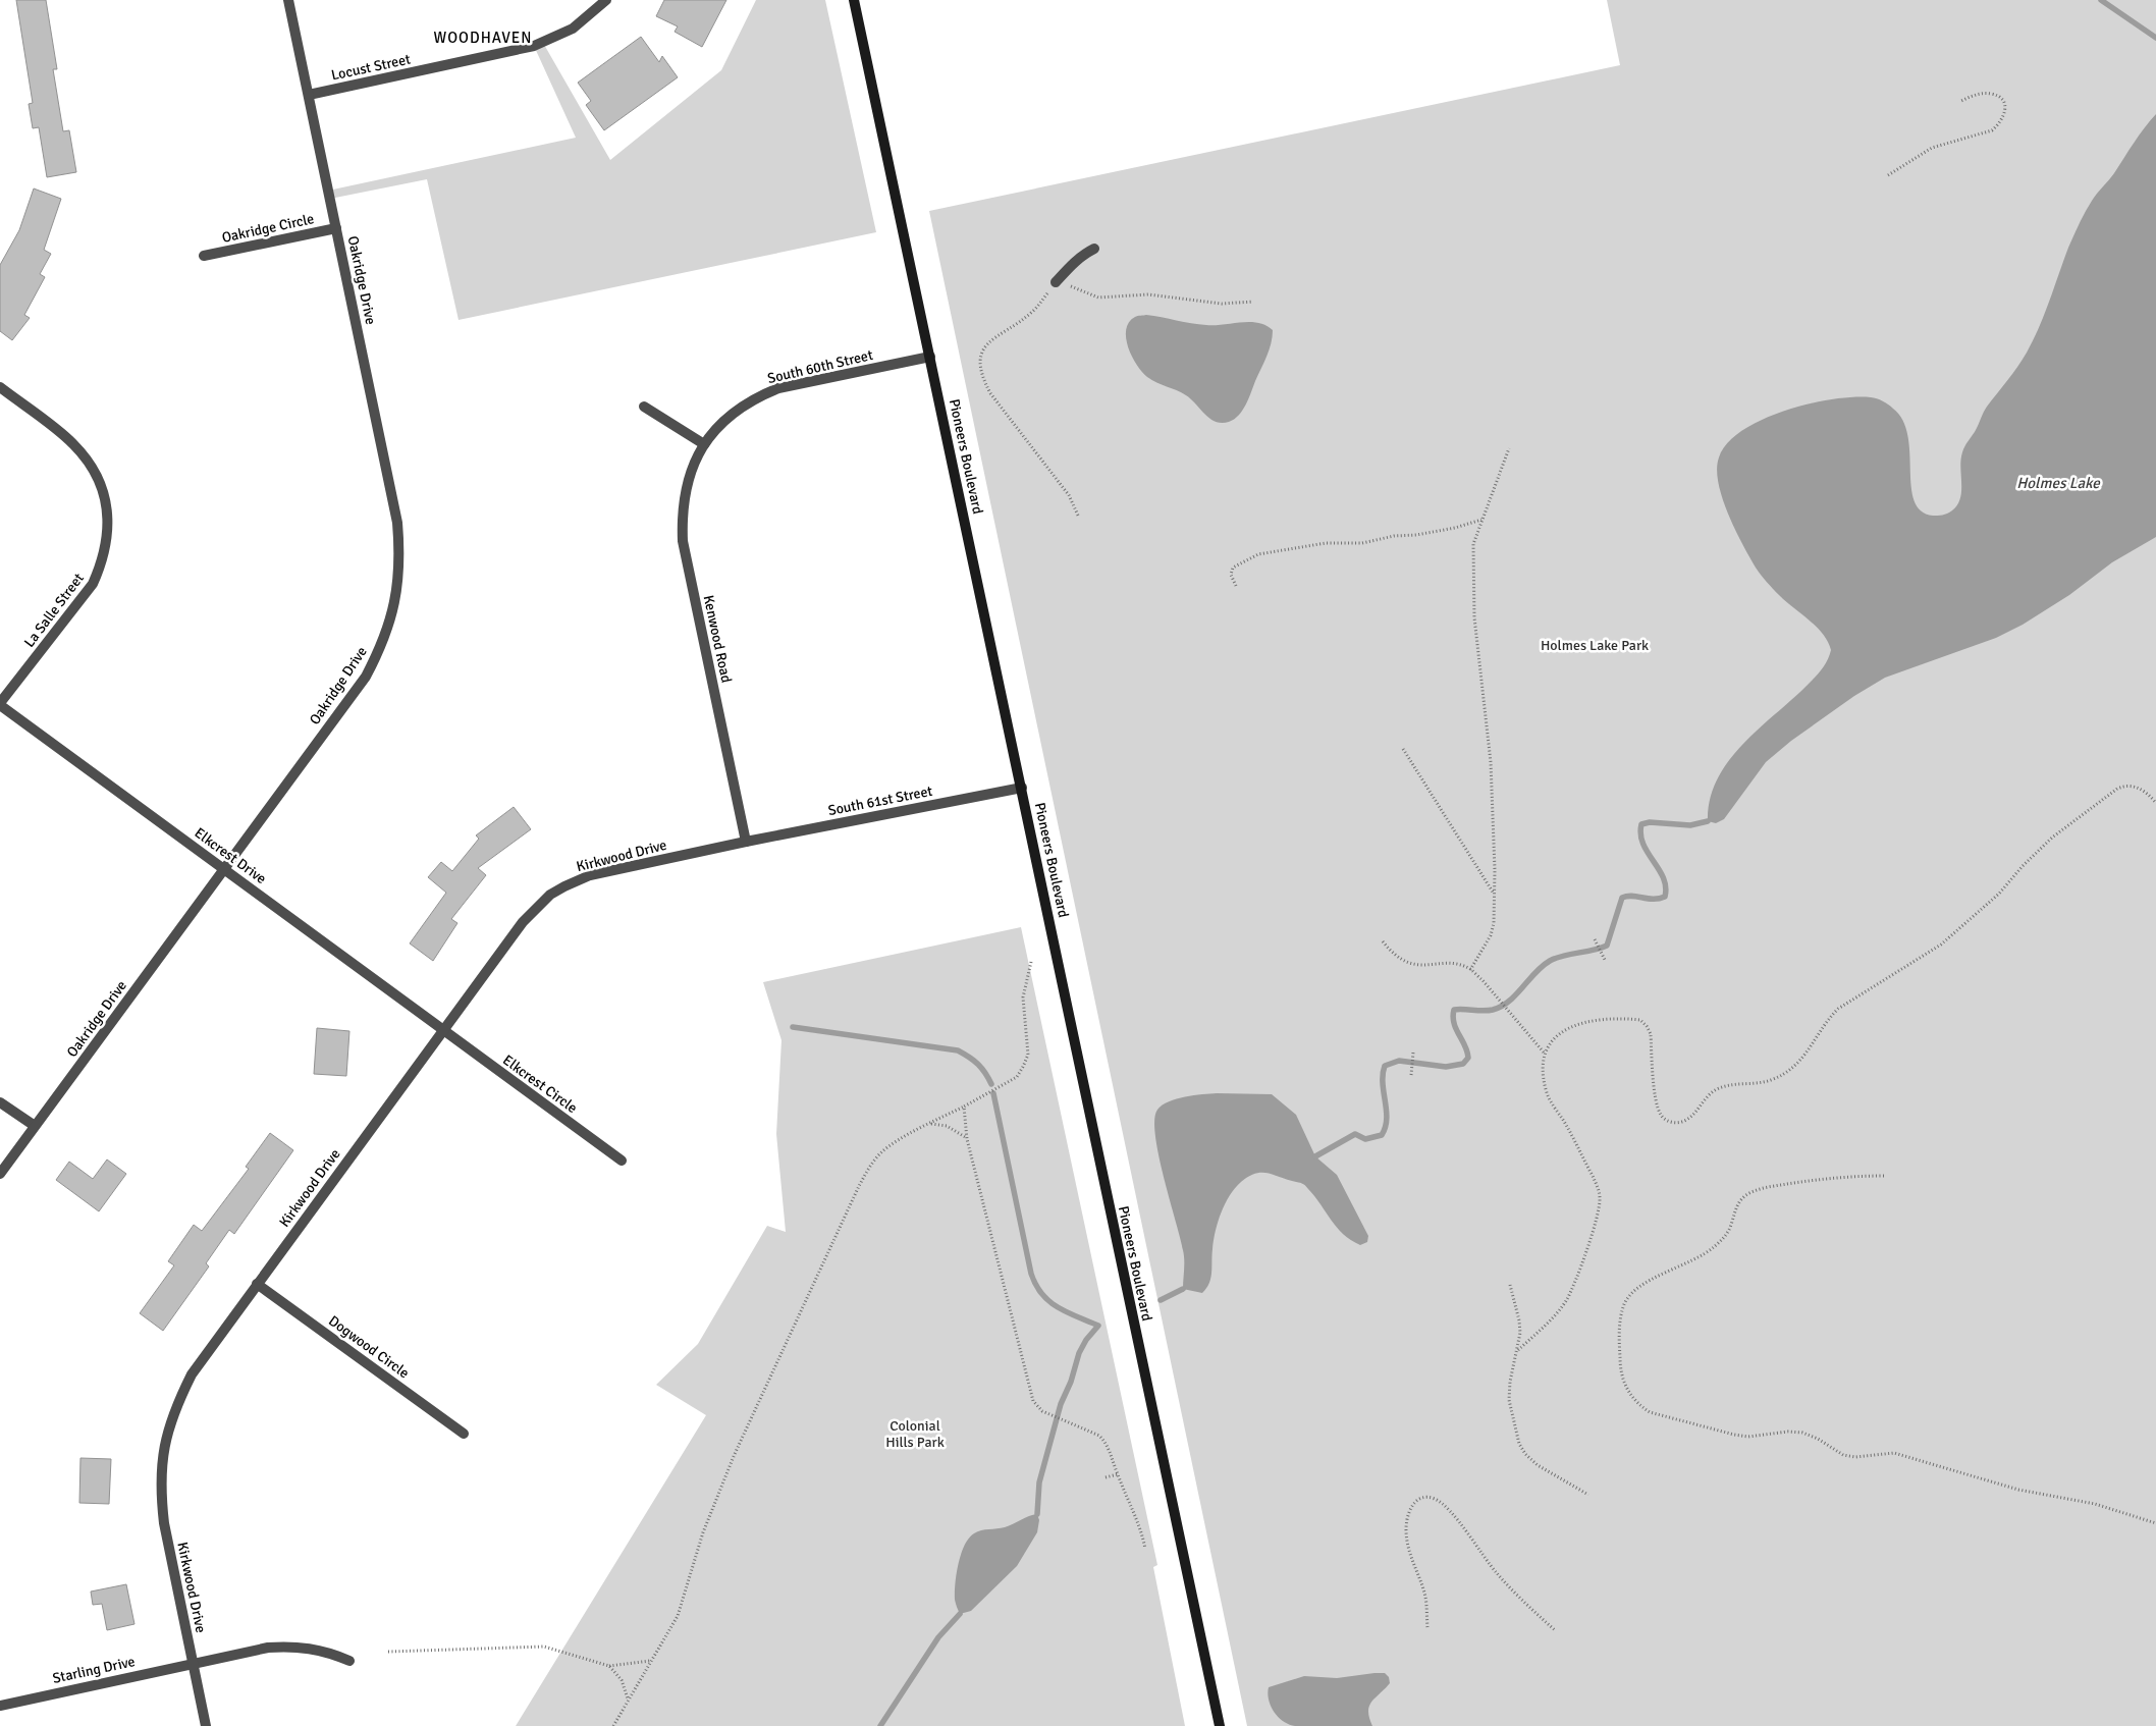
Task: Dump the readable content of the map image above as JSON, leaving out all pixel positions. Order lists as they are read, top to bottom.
{
  "streets": {
    "main road": ["Pioneers Boulevard"],
    "street": [
      "Locust Street",
      "Oakridge Circle",
      "Oakridge Drive",
      "South 60th Street",
      "La Salle Street",
      "Kenwood Road",
      "South 61st Street",
      "Elkcrest Drive",
      "Kirkwood Drive",
      "Elkcrest Circle",
      "Dogwood Circle",
      "Starling Drive"
    ]
  },
  "crossings": [
    ["Locust Street", "Oakridge Drive"],
    ["Oakridge Circle", "Oakridge Drive"],
    ["Oakridge Drive", "Elkcrest Drive"],
    ["South 60th Street", "Pioneers Boulevard"],
    ["South 60th Street", "Kenwood Road"],
    ["Pioneers Boulevard", "South 61st Street"],
    ["La Salle Street", "Elkcrest Drive"],
    ["Kenwood Road", "South 61st Street"],
    ["Kenwood Road", "Kirkwood Drive"],
    ["South 61st Street", "Kirkwood Drive"],
    ["Elkcrest Drive", "Kirkwood Drive"],
    ["Elkcrest Drive", "Elkcrest Circle"],
    ["Kirkwood Drive", "Elkcrest Circle"],
    ["Kirkwood Drive", "Dogwood Circle"],
    ["Kirkwood Drive", "Starling Drive"]
  ],
  "districts": ["WOODHAVEN"],
  "water": ["Holmes Lake"],
  "parks": ["Holmes Lake Park", "Colonial Hills Park"]
}
